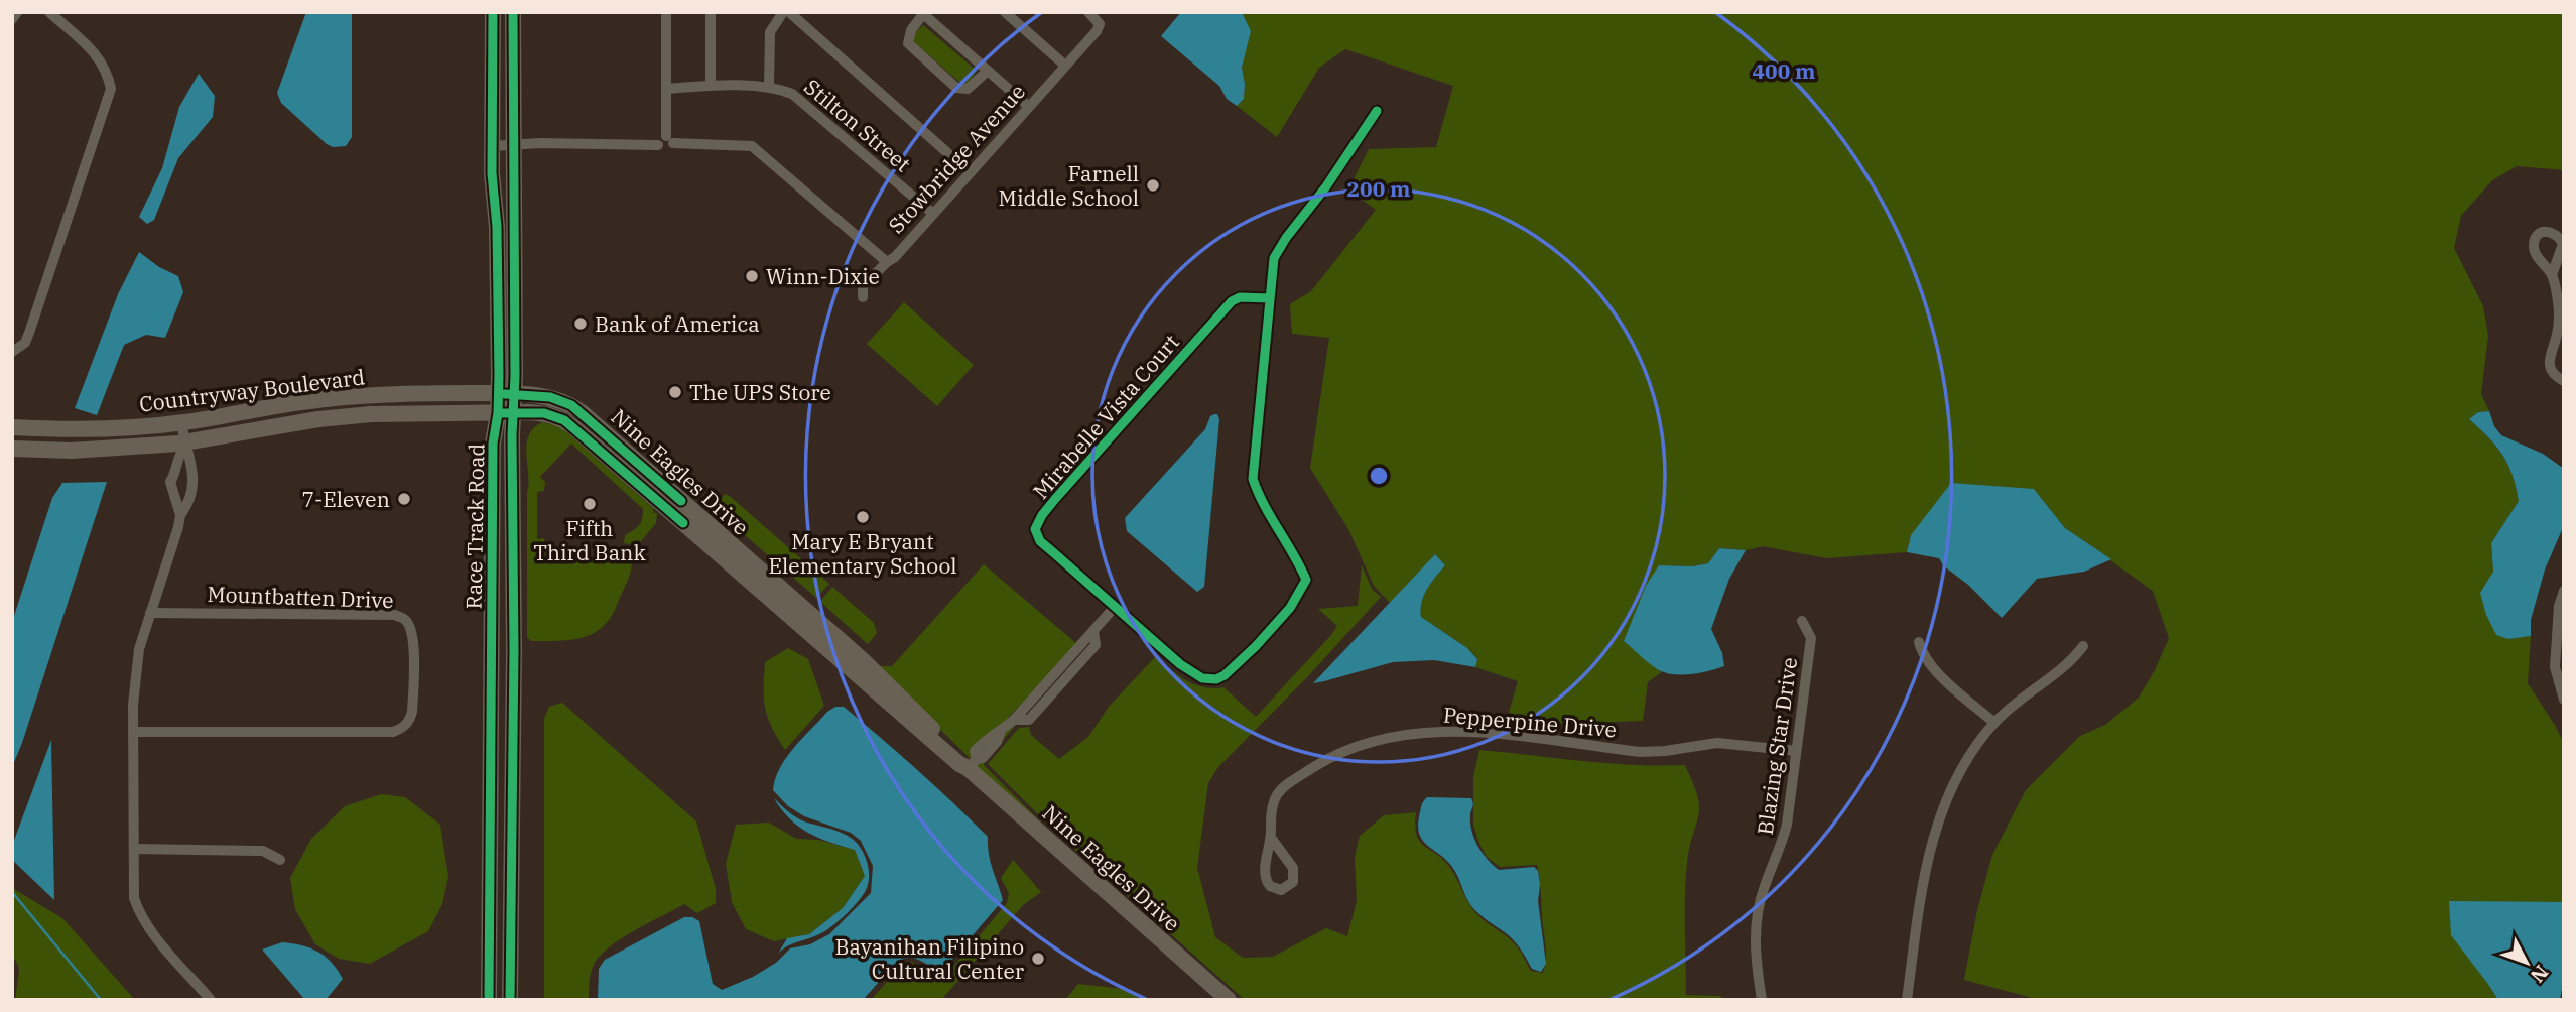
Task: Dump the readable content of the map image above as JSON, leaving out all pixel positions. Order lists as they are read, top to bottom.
{
  "streets": {
    "street": [
      "Stilton Street",
      "Stowbridge Avenue",
      "Countryway Boulevard",
      "Mirabelle Vista Court",
      "Nine Eagles Drive",
      "Race Track Road",
      "Mountbatten Drive",
      "Pepperpine Drive",
      "Blazing Star Drive"
    ]
  },
  "crossings": [
    ["Stilton Street", "Stowbridge Avenue"],
    ["Countryway Boulevard", "Nine Eagles Drive"],
    ["Countryway Boulevard", "Race Track Road"],
    ["Nine Eagles Drive", "Race Track Road"],
    ["Pepperpine Drive", "Blazing Star Drive"]
  ],
  "places": [
    "Farnell Middle School",
    "Winn-Dixie",
    "Bank of America",
    "The UPS Store",
    "7-Eleven",
    "Fifth Third Bank",
    "Mary E Bryant Elementary School",
    "Bayanihan Filipino Cultural Center"
  ],
  "north": "bottom right",
  "rings": ["400 m", "200 m"]
}
